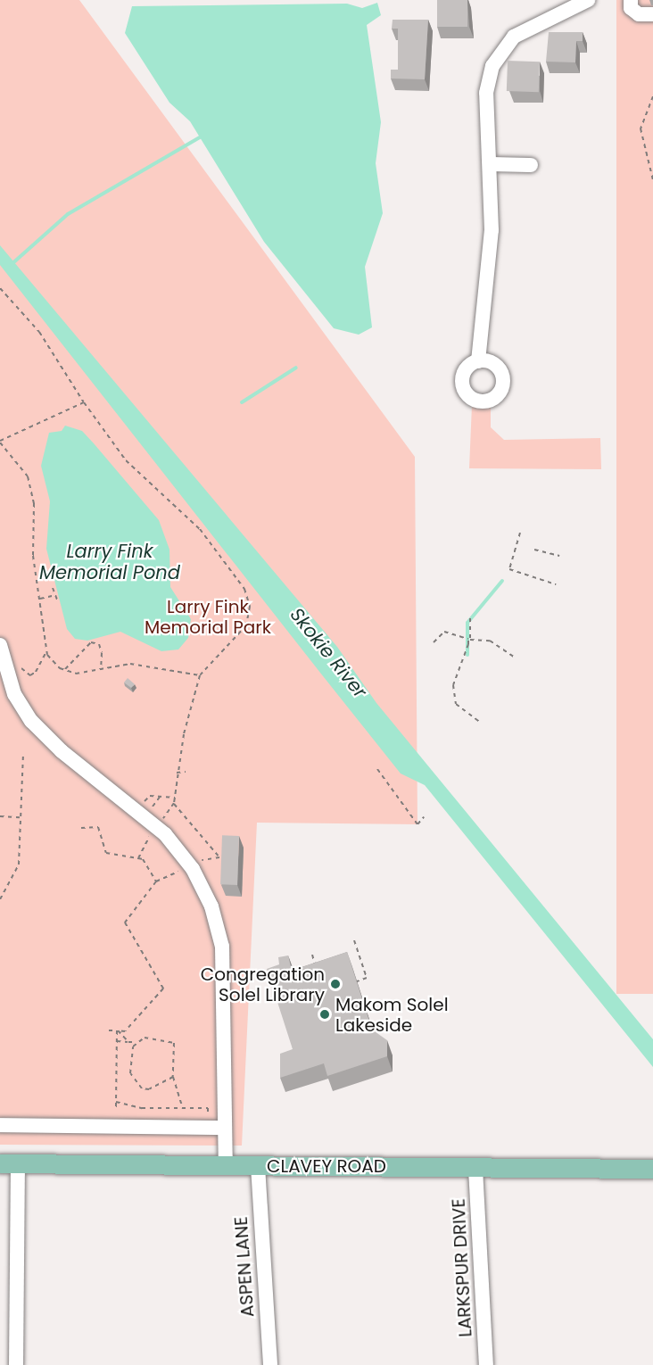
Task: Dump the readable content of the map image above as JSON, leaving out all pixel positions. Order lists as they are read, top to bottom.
{
  "streets": {
    "main road": ["CLAVEY ROAD"],
    "street": ["ASPEN LANE", "LARKSPUR DRIVE"]
  },
  "crossings": [
    ["CLAVEY ROAD", "ASPEN LANE"],
    ["CLAVEY ROAD", "LARKSPUR DRIVE"]
  ],
  "water": ["Larry Fink Memorial Pond", "Skokie River"],
  "parks": ["Larry Fink Memorial Park"],
  "places": ["Congregation Solel Library", "Makom Solel Lakeside"]
}
